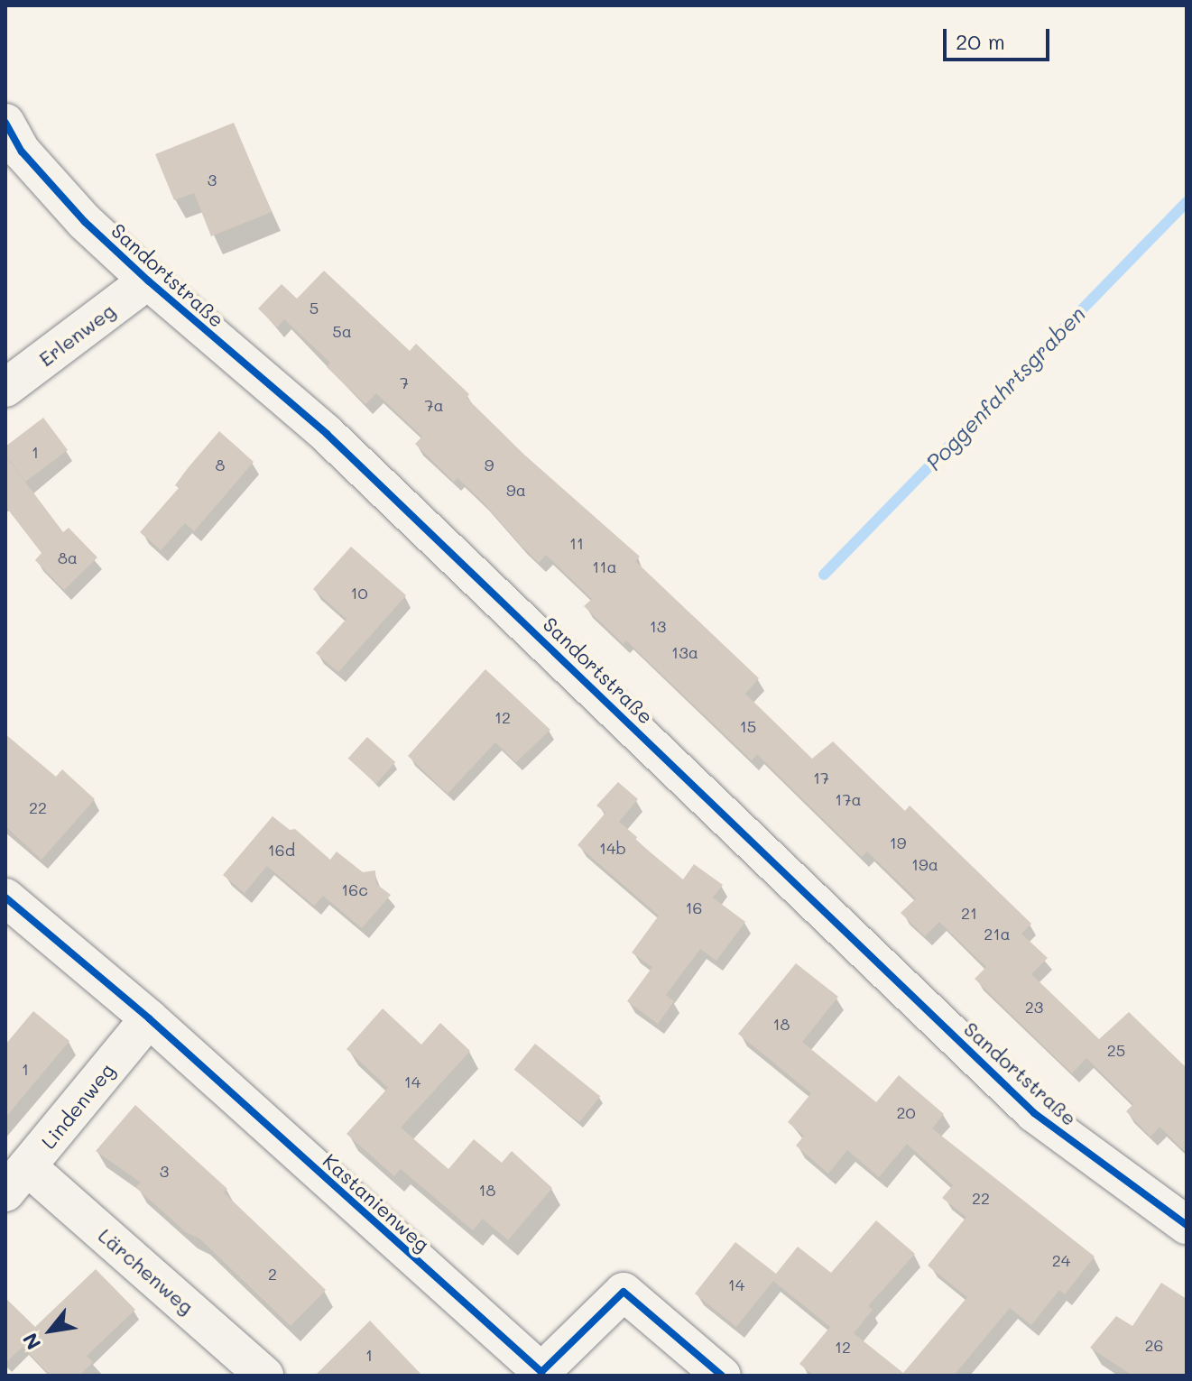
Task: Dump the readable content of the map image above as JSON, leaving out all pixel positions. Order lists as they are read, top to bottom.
{
  "streets": {
    "street": [
      "Sandortstraße",
      "Erlenweg",
      "Lindenweg",
      "Kastanienweg",
      "Lärchenweg"
    ]
  },
  "crossings": [
    ["Sandortstraße", "Erlenweg"],
    ["Lindenweg", "Kastanienweg"],
    ["Lindenweg", "Lärchenweg"]
  ],
  "water": ["Poggenfahrtsgraben"],
  "house_numbers": [
    "3",
    "5",
    "5a",
    "7",
    "7a",
    "1",
    "8",
    "9",
    "9a",
    "11",
    "8a",
    "11a",
    "10",
    "13",
    "13a",
    "12",
    "15",
    "17",
    "17a",
    "22",
    "19",
    "14b",
    "16d",
    "19a",
    "16c",
    "16",
    "21",
    "21a",
    "23",
    "18",
    "25",
    "1",
    "14",
    "20",
    "3",
    "18",
    "22",
    "24",
    "2",
    "14",
    "26",
    "12",
    "1"
  ],
  "scale_bar": "20 m",
  "north": "bottom left"
}
